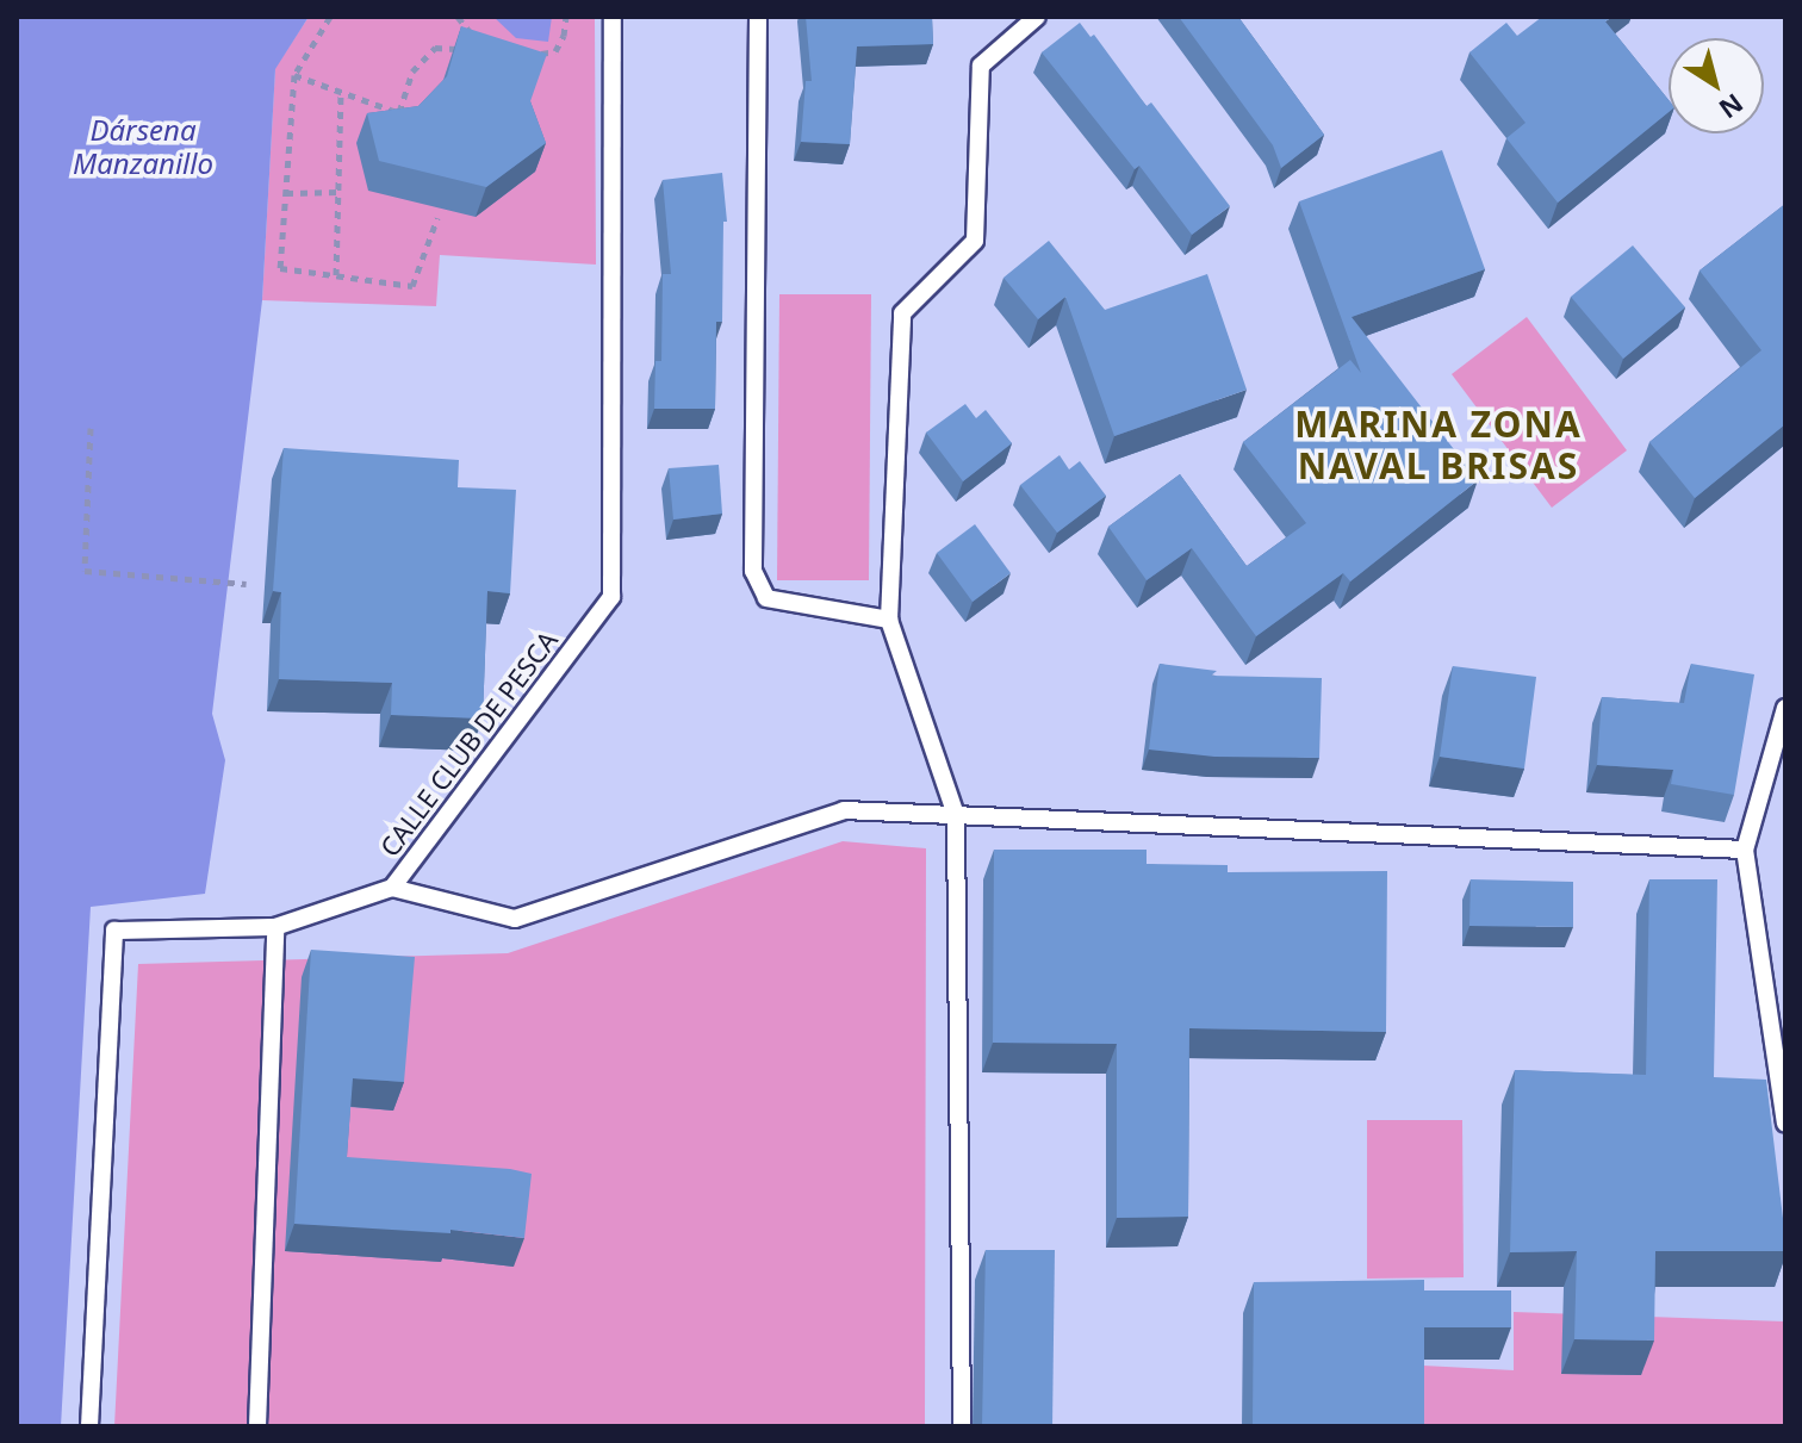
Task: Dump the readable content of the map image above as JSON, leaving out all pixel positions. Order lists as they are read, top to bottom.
{
  "streets": {
    "lane": ["CALLE CLUB DE PESCA"]
  },
  "districts": ["MARINA ZONA NAVAL BRISAS"],
  "water": ["Dársena Manzanillo"],
  "north": "bottom right"
}
